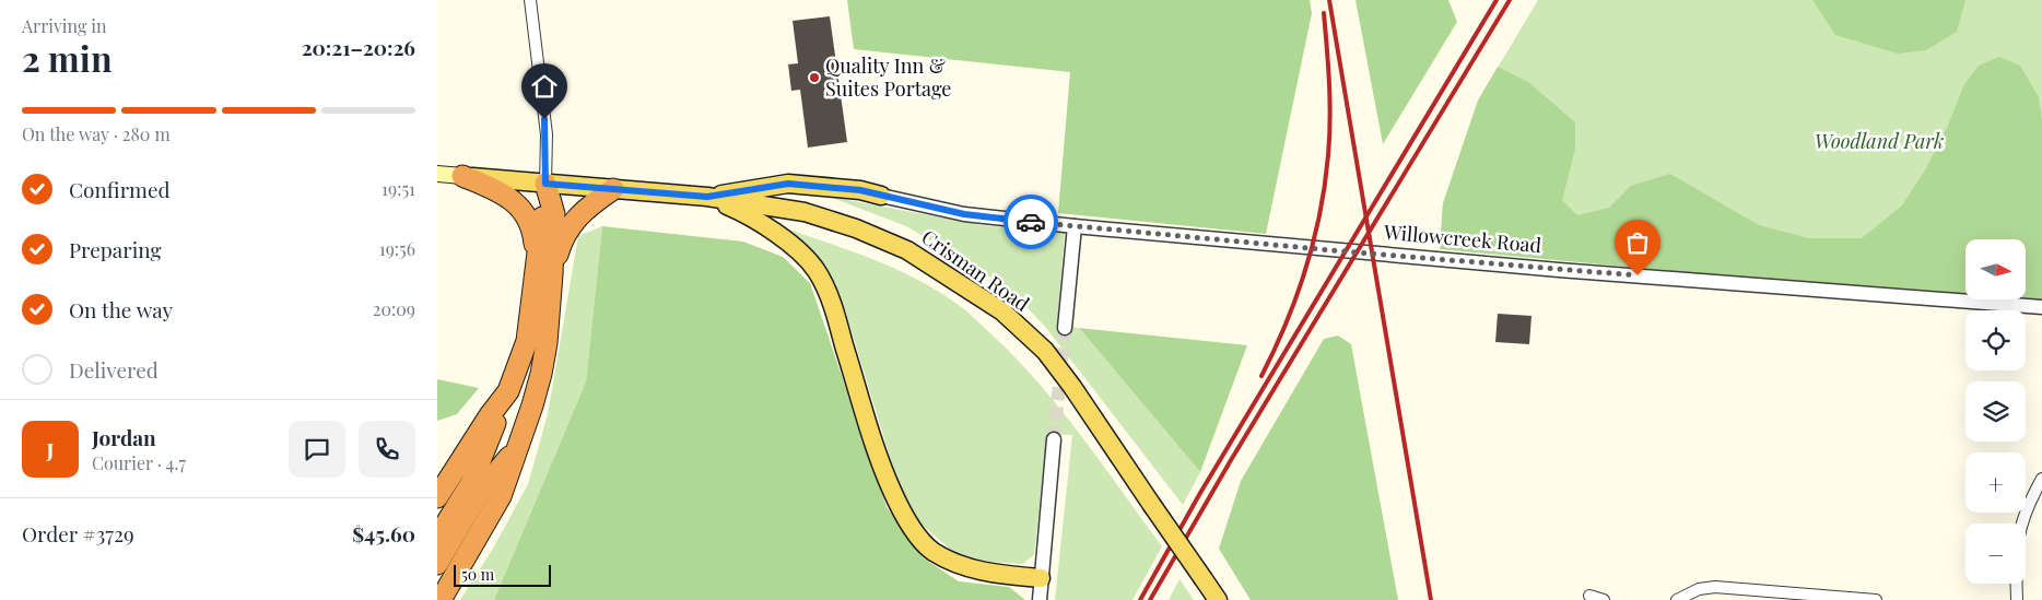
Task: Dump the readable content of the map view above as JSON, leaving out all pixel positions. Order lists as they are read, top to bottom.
{
  "streets": {
    "main road": ["Crisman Road"],
    "street": ["Willowcreek Road"]
  },
  "parks": ["Woodland Park"],
  "places": ["Quality Inn & Suites Portage"],
  "scale_bar": "50 m",
  "north": "right",
  "page": {
    "heading": ["2 min", "Arriving in", "20:21–20:26"],
    "panel": [
      "Jordan",
      "Courier · 4.7",
      "Order #3729",
      "$45.60"
    ],
    "bar": "On the way · 280 m",
    "list": [
      ["Confirmed", "19:51"],
      ["Preparing", "19:56"],
      ["On the way", "20:09"],
      "Delivered"
    ],
    "map_buttons": ["+", "−"],
    "round": "J",
    "scale": "50 m"
  }
}
